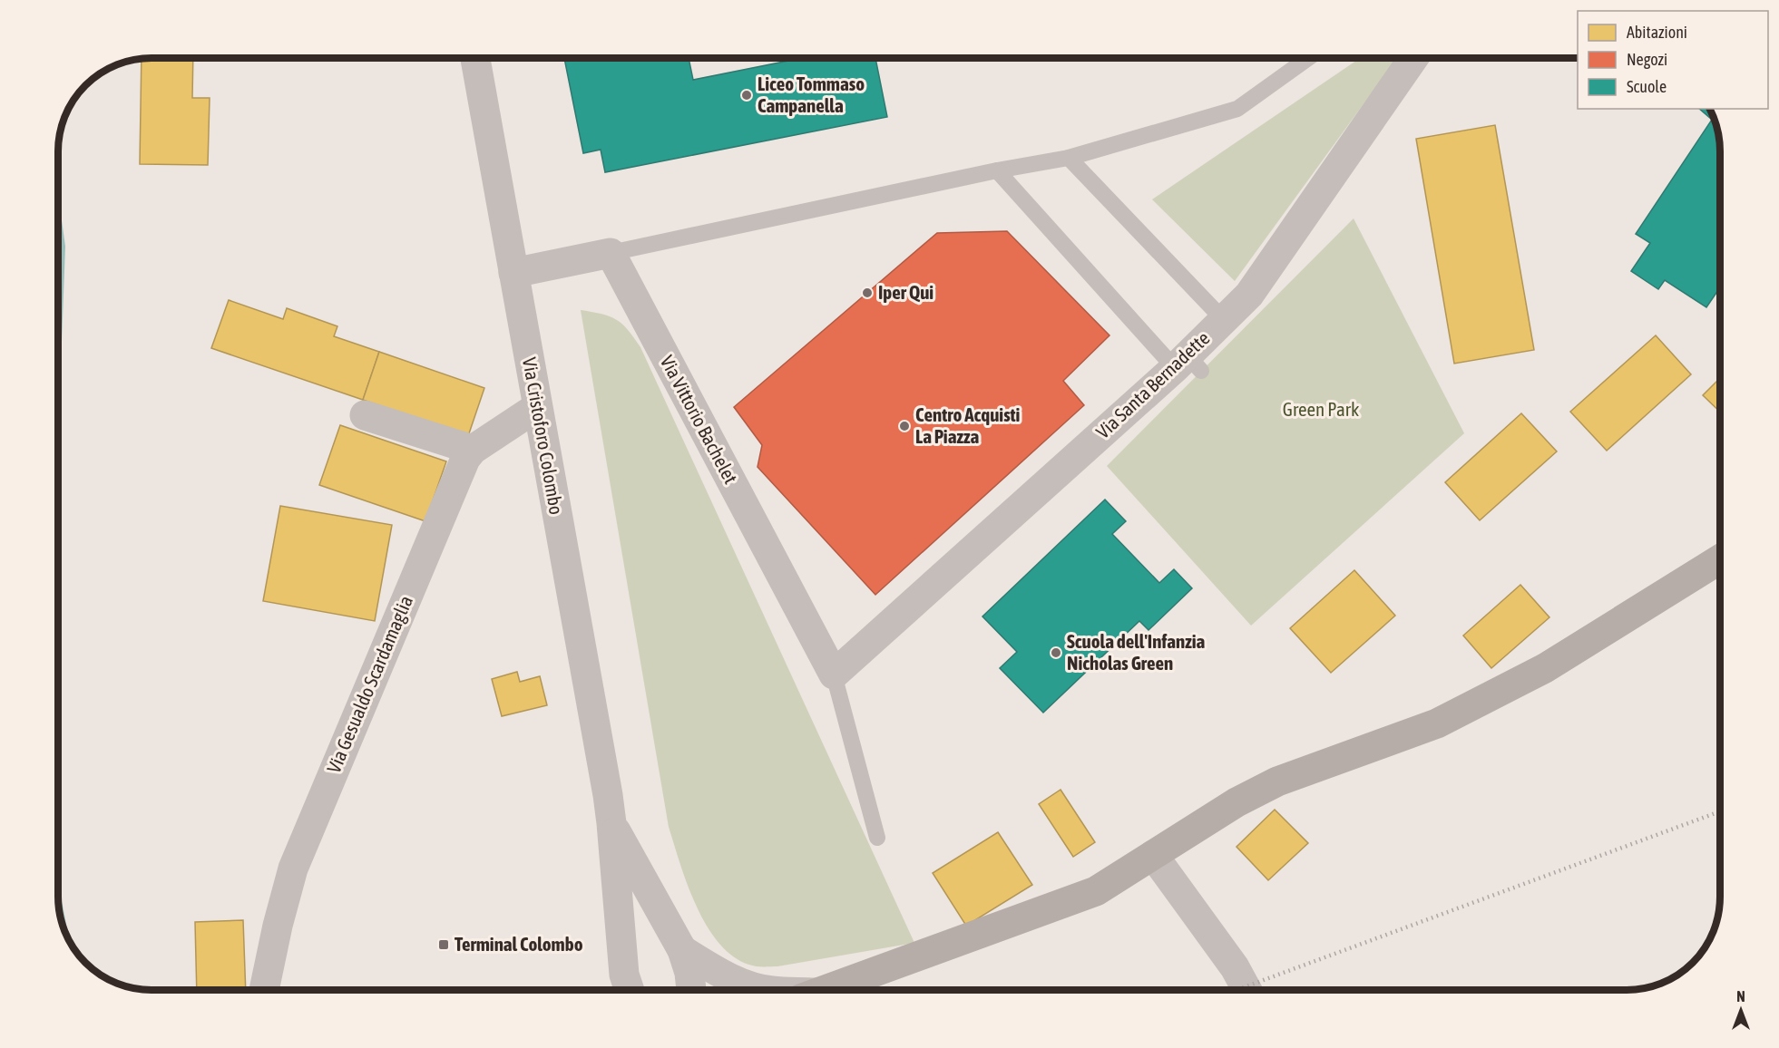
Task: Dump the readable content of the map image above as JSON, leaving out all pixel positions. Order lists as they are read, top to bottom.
{
  "streets": {
    "street": [
      "Via Santa Bernadette",
      "Via Vittorio Bachelet",
      "Via Cristoforo Colombo",
      "Via Gesualdo Scardamaglia"
    ]
  },
  "crossings": [
    ["Via Santa Bernadette", "Via Vittorio Bachelet"],
    ["Via Cristoforo Colombo", "Via Gesualdo Scardamaglia"]
  ],
  "parks": ["Green Park"],
  "places": {
    "other": [
      "Liceo Tommaso Campanella",
      "Iper Qui",
      "Centro Acquisti La Piazza",
      "Scuola dell'Infanzia Nicholas Green"
    ],
    "transit": ["Terminal Colombo"]
  },
  "legend": ["Abitazioni", "Negozi", "Scuole"],
  "north": "top"
}
